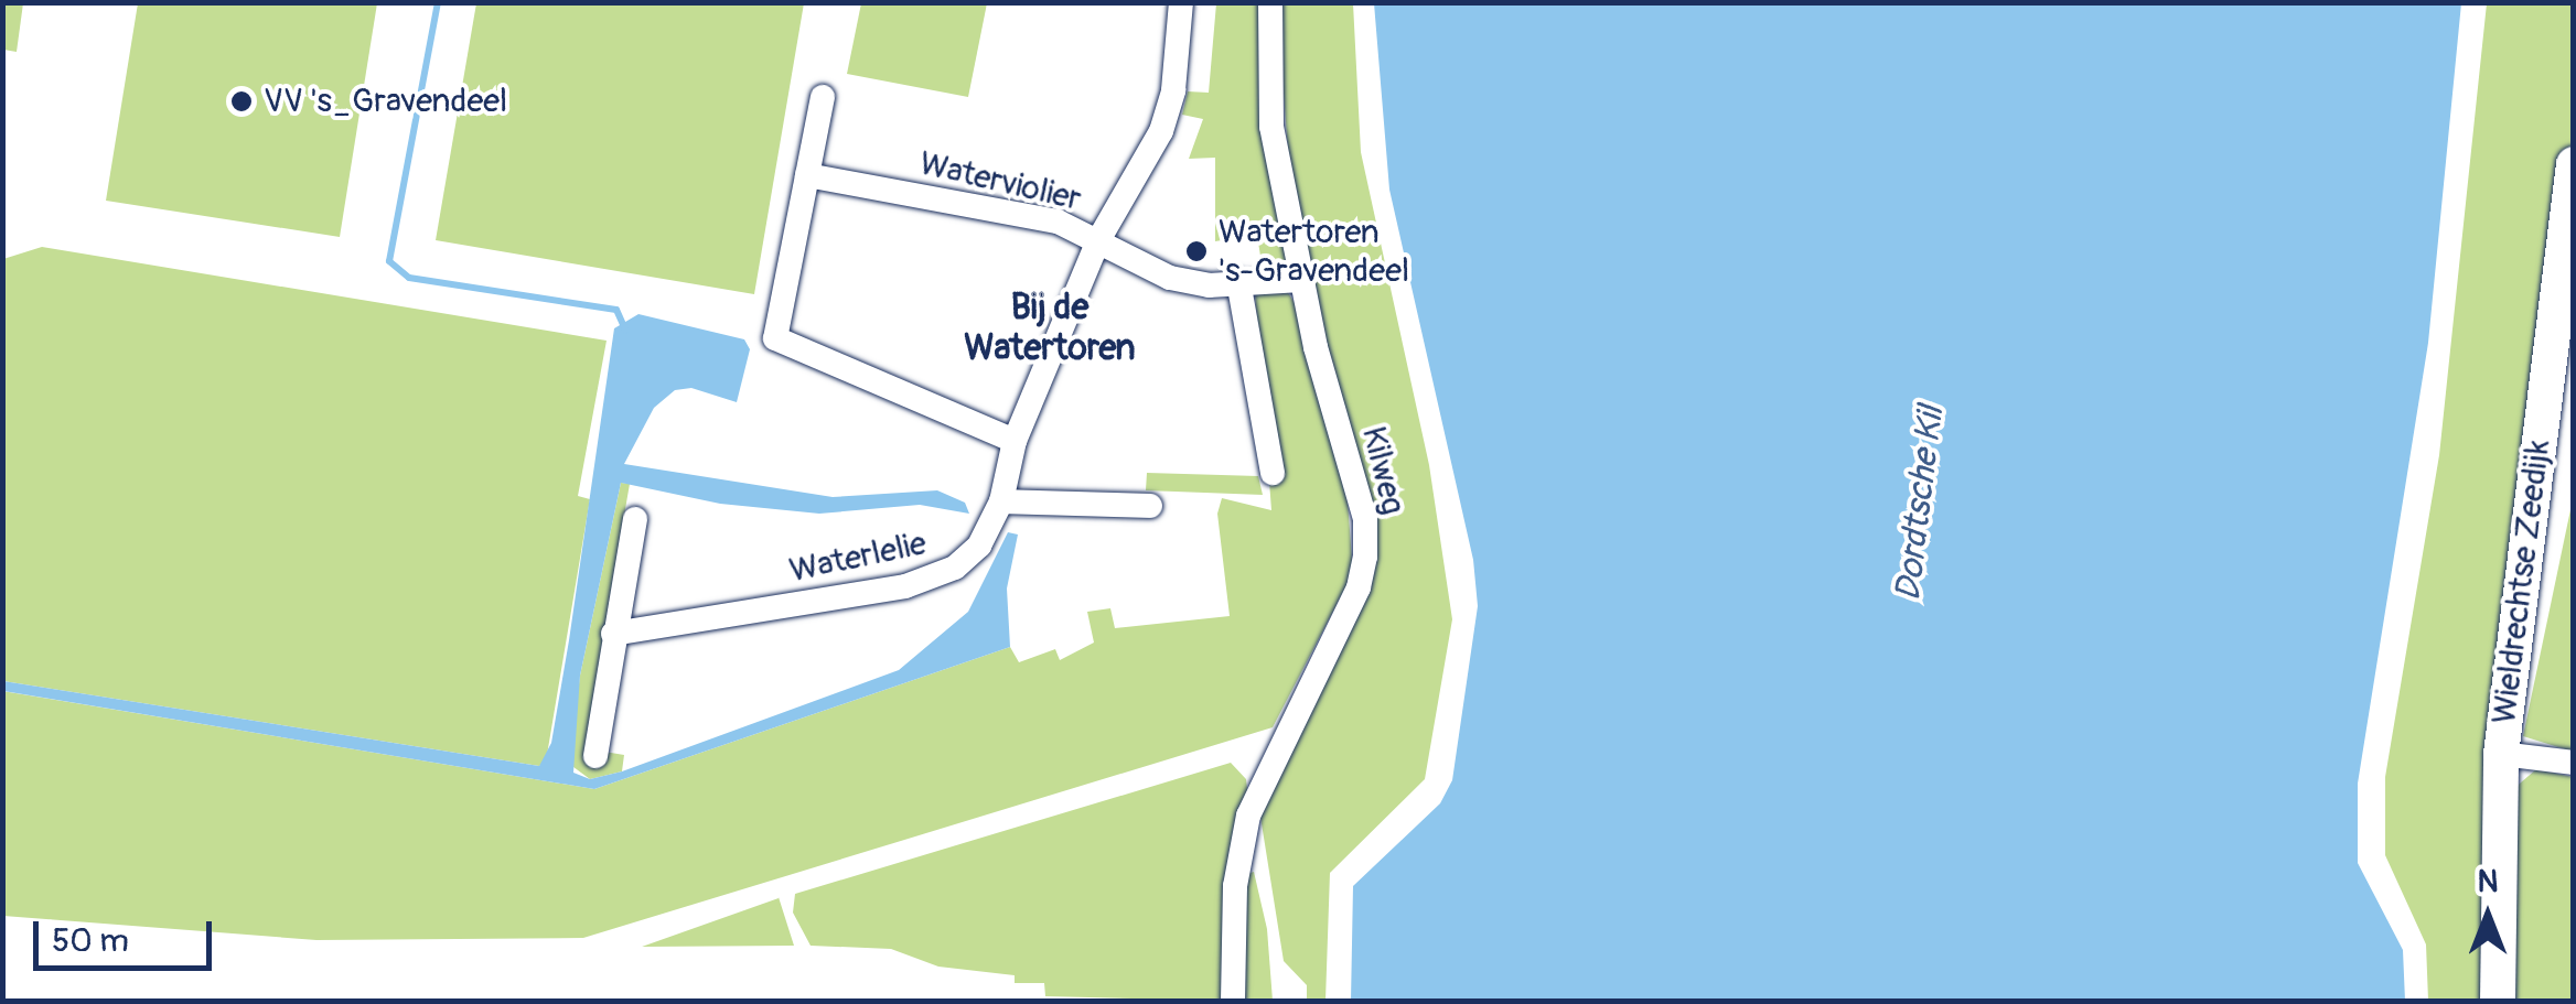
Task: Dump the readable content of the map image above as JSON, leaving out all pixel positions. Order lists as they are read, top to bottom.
{
  "streets": {
    "street": [
      "Waterviolier",
      "Kilweg",
      "Waterlelie",
      "Wieldrechtse Zeedijk"
    ]
  },
  "crossings": [
    ["Waterviolier", "Kilweg"],
    ["Waterviolier", "Waterlelie"]
  ],
  "districts": ["Bij de Watertoren"],
  "water": ["Dordtsche Kil"],
  "places": ["VV 's_Gravendeel", "Watertoren 's-Gravendeel"],
  "scale_bar": "50 m",
  "north": "top"
}
